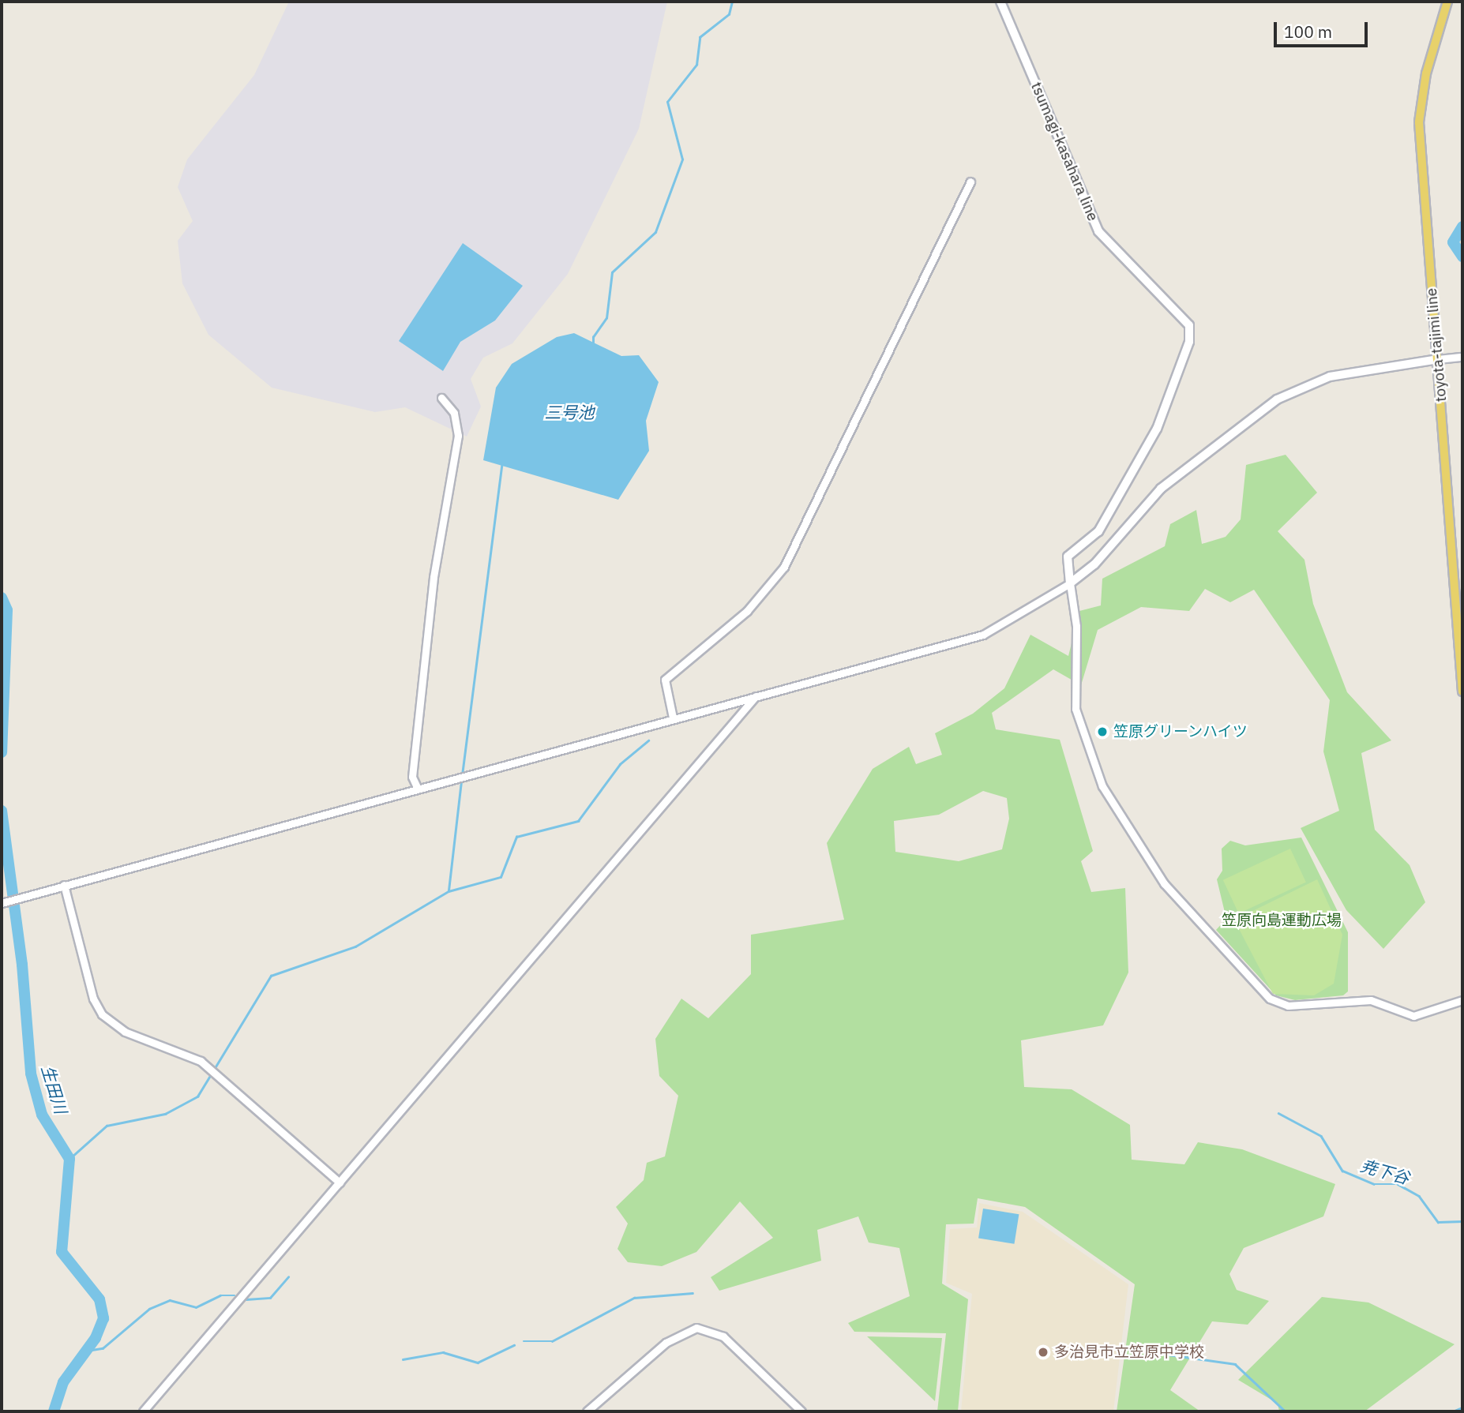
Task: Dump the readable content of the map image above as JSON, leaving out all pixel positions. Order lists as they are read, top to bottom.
{
  "streets": {
    "main road": ["tsumagi-kasahara line", "toyota-tajimi line"]
  },
  "water": ["三号池", "生田川", "尭下谷"],
  "parks": ["笠原向島運動広場"],
  "places": ["笠原グリーンハイツ", "多治見市立笠原中学校"],
  "scale_bar": "100 m"
}
